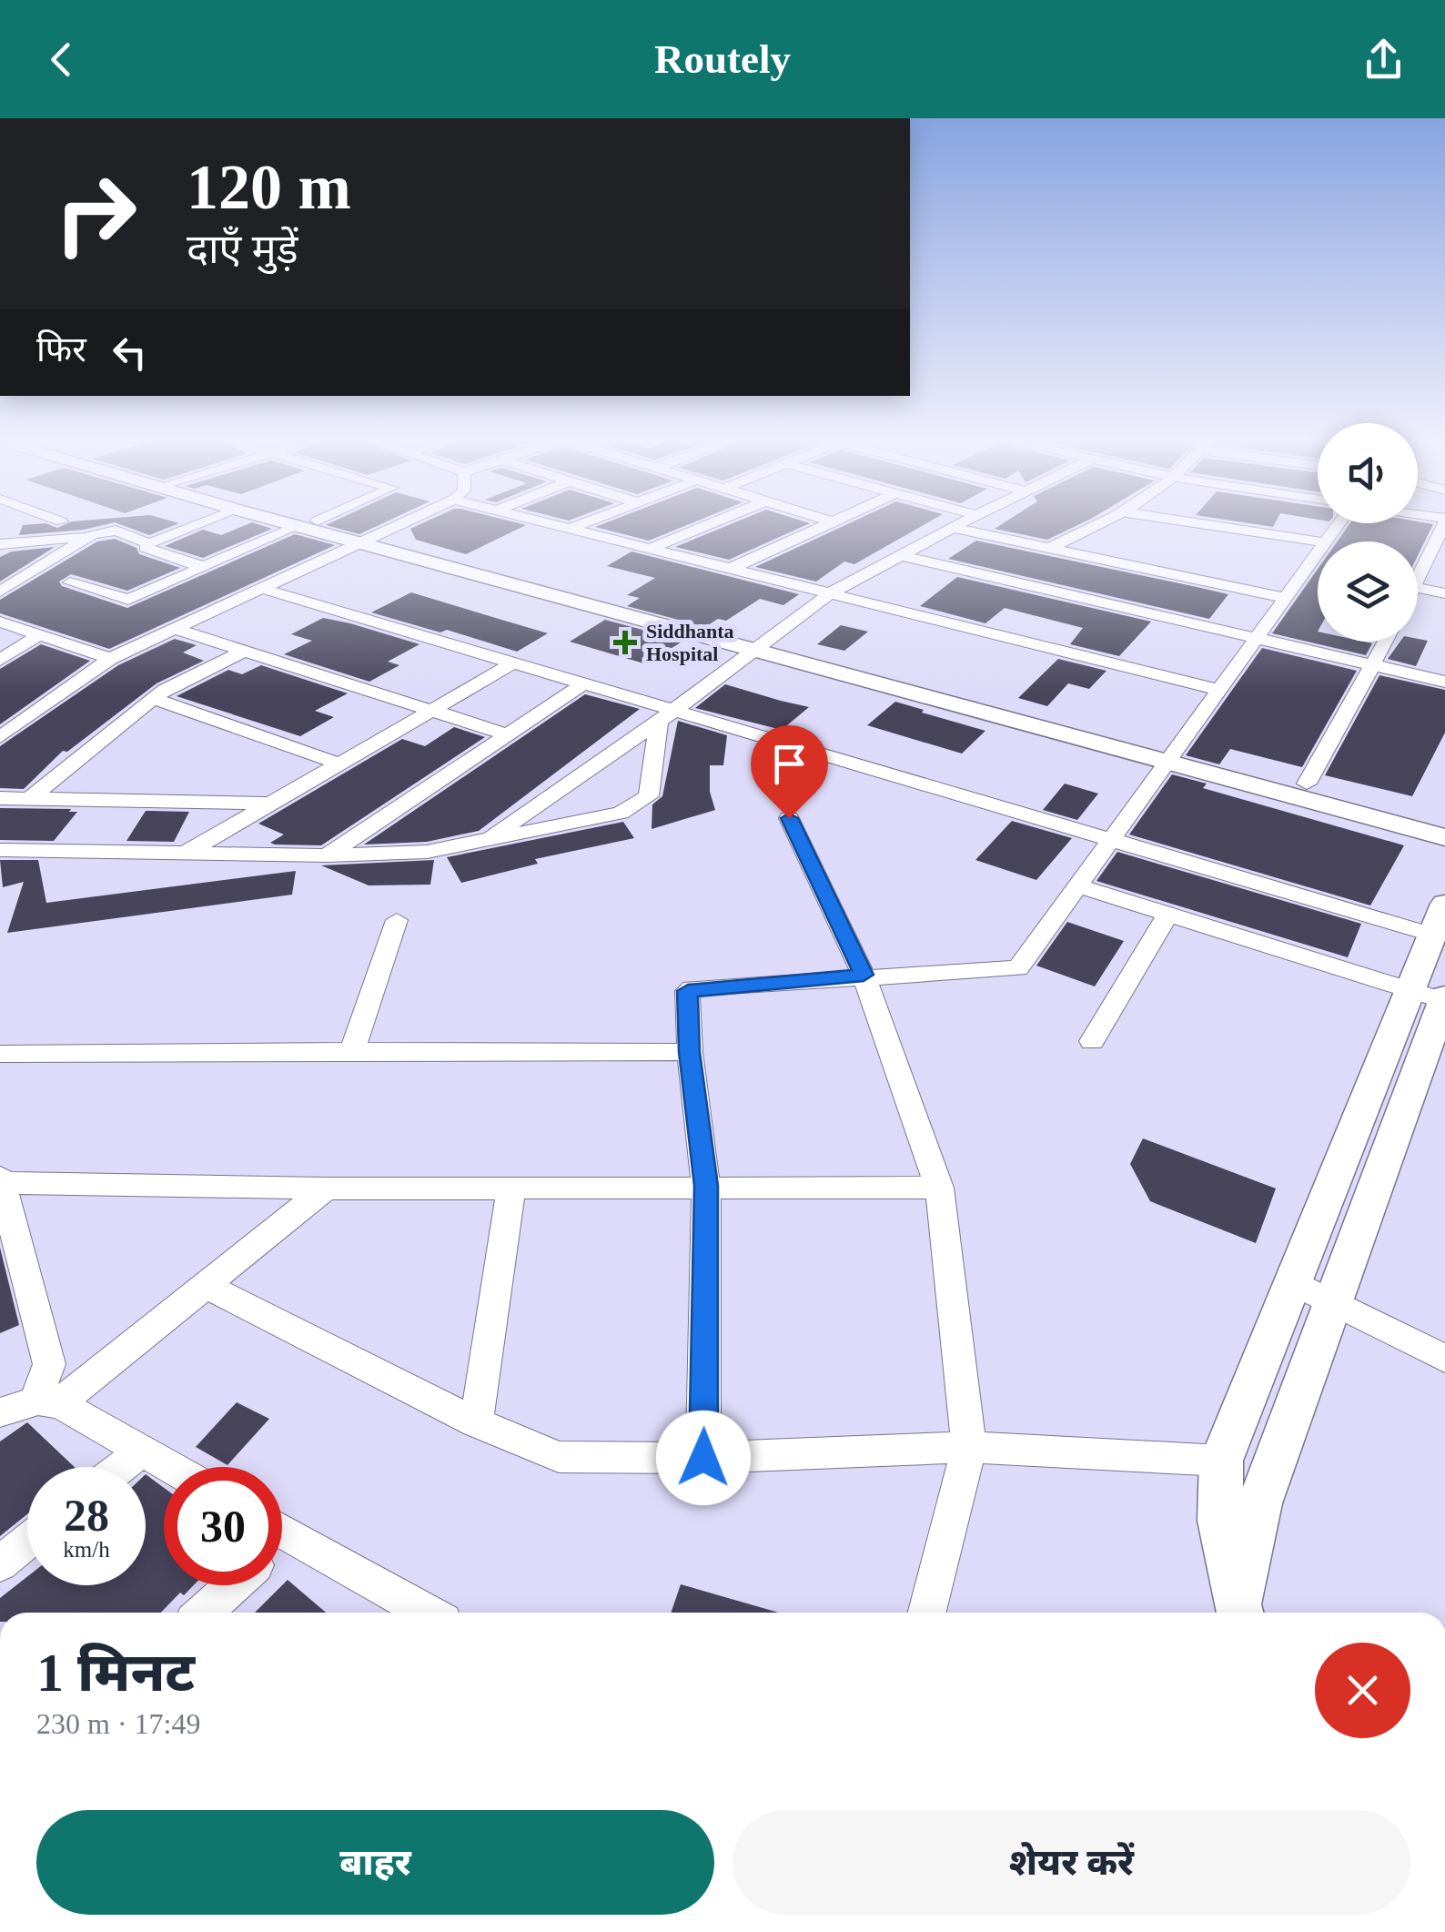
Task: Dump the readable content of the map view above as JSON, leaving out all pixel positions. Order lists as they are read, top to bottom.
{
  "places": {
    "health": ["Siddhanta Hospital"]
  },
  "page": {
    "header": "Routely",
    "turn": ["120 m", "दाएँ मुड़ें"],
    "then": "फिर",
    "speed": "28 km/h",
    "limit": "30",
    "heading": ["1 मिनट", "230 m · 17:49"],
    "buttons": ["बाहर", "शेयर करें"]
  }
}
